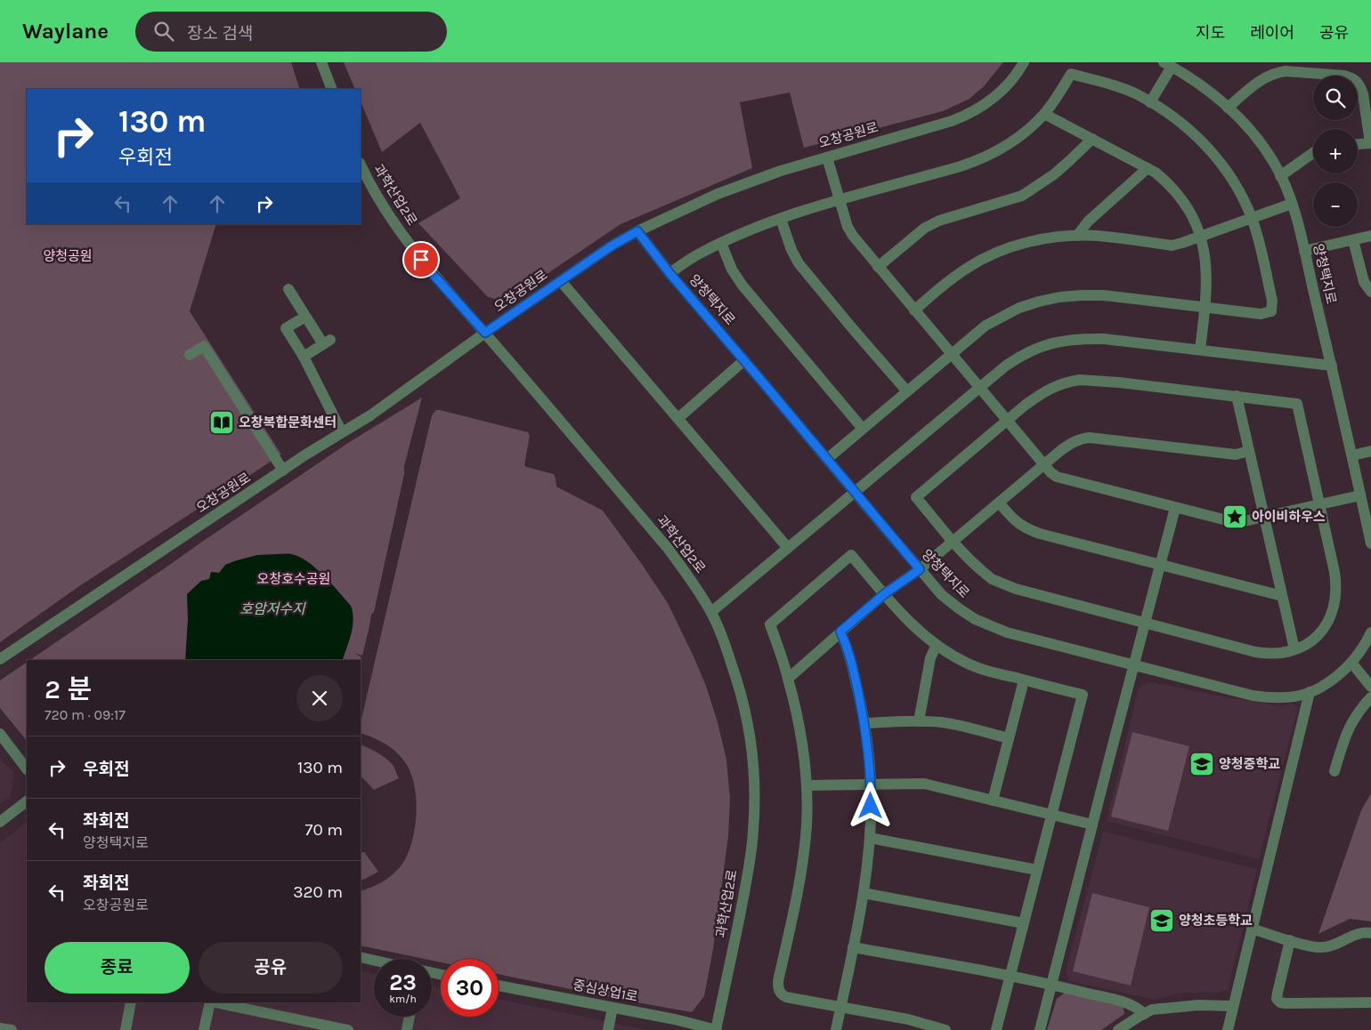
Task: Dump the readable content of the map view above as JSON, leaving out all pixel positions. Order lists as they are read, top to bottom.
{
  "streets": {
    "street": [
      "오창공원로",
      "과학산업2로",
      "양청택지로",
      "중심상업1로"
    ]
  },
  "crossings": [
    ["오창공원로", "과학산업2로"],
    ["오창공원로", "양청택지로"],
    ["과학산업2로", "중심상업1로"]
  ],
  "water": ["호암저수지"],
  "parks": ["양청공원", "오창호수공원"],
  "places": {
    "library": ["오창복합문화센터"],
    "place": ["아이비하우스"],
    "school or university": ["양청중학교", "양청초등학교"]
  },
  "page": {
    "header": "Waylane",
    "search": "장소 검색",
    "nav": ["지도", "레이어", "공유"],
    "map_buttons": ["+", "−"],
    "turn": ["130 m", "우회전"],
    "heading": ["2 분", "720 m · 09:17"],
    "list": [
      {
        "name": "우회전",
        "value": "130 m"
      },
      {
        "name": "좌회전",
        "note": "양청택지로",
        "value": "70 m"
      },
      {
        "name": "좌회전",
        "note": "오창공원로",
        "value": "320 m"
      }
    ],
    "buttons": ["종료", "공유"],
    "speed": "23 km/h",
    "limit": "30"
  }
}
